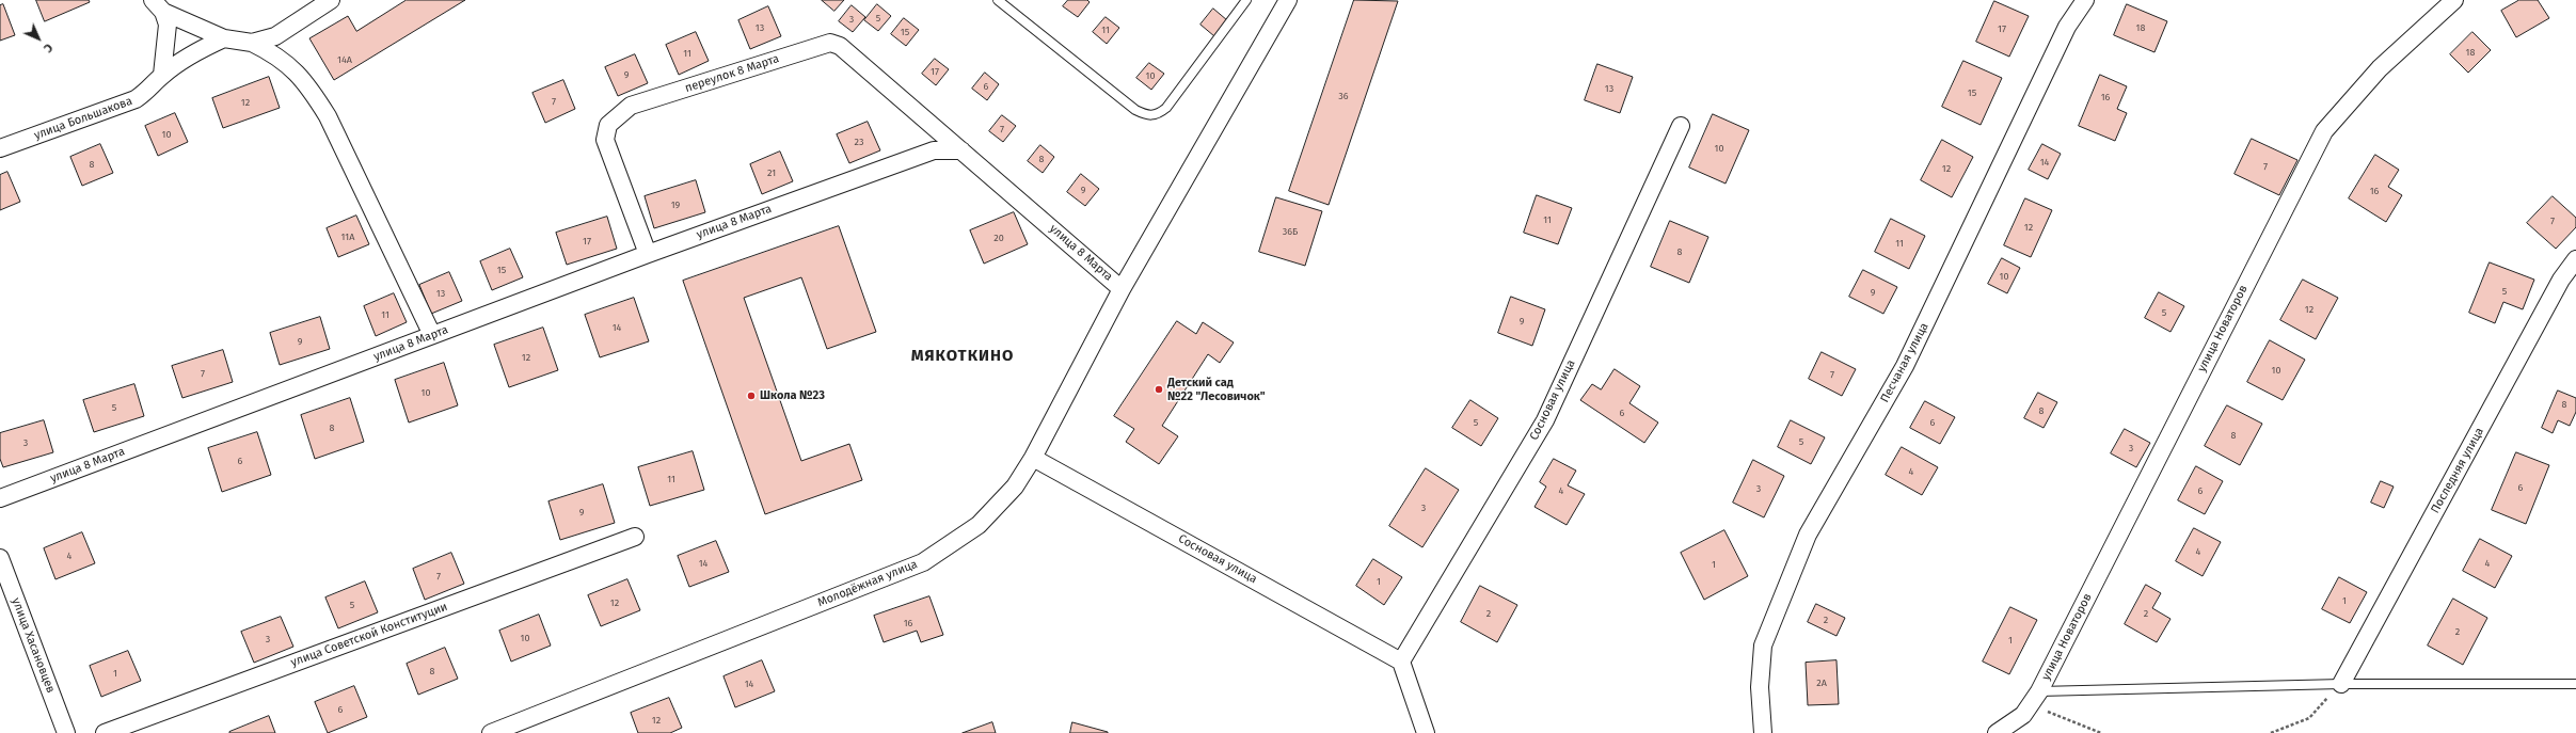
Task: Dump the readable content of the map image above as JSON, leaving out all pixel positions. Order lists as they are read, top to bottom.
{
  "streets": {
    "street": [
      "переулок 8 Марта",
      "улица Большакова",
      "улица 8 Марта",
      "улица Новаторов",
      "Песчаная улица",
      "Сосновая улица",
      "Последняя улица",
      "Молодёжная улица",
      "улица Советской Конституции",
      "улица Хасановцев"
    ]
  },
  "crossings": [
    ["переулок 8 Марта", "улица 8 Марта"],
    ["улица 8 Марта", "Молодёжная улица"],
    ["Сосновая улица", "Молодёжная улица"]
  ],
  "districts": ["МЯКОТКИНО"],
  "places": ["Детский сад №22 \"Лесовичок\"", "Школа №23"],
  "house_numbers": [
    "5",
    "3",
    "13",
    "18",
    "17",
    "11",
    "15",
    "18",
    "11",
    "14А",
    "17",
    "9",
    "10",
    "6",
    "13",
    "15",
    "36",
    "16",
    "7",
    "12",
    "7",
    "10",
    "23",
    "10",
    "8",
    "14",
    "8",
    "7",
    "12",
    "21",
    "9",
    "16",
    "19",
    "11",
    "7",
    "12",
    "36Б",
    "11А",
    "20",
    "17",
    "11",
    "8",
    "15",
    "10",
    "5",
    "9",
    "13",
    "12",
    "5",
    "11",
    "9",
    "14",
    "9",
    "12",
    "10",
    "7",
    "7",
    "10",
    "8",
    "5",
    "8",
    "6",
    "5",
    "6",
    "8",
    "8",
    "5",
    "3",
    "3",
    "6",
    "4",
    "11",
    "6",
    "3",
    "4",
    "6",
    "3",
    "9",
    "4",
    "4",
    "14",
    "4",
    "1",
    "7",
    "1",
    "1",
    "12",
    "5",
    "2",
    "2",
    "2",
    "16",
    "2",
    "10",
    "3",
    "1",
    "8",
    "1",
    "2А",
    "14",
    "6",
    "12"
  ],
  "north": "bottom right"
}
